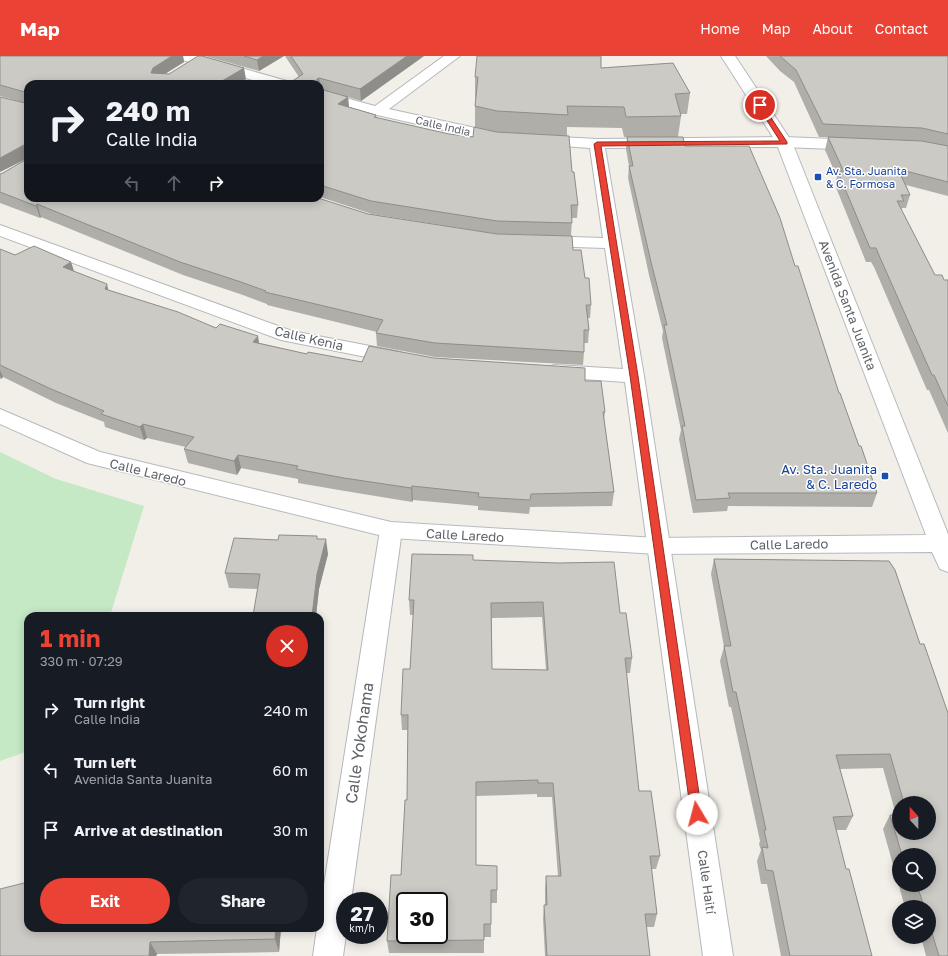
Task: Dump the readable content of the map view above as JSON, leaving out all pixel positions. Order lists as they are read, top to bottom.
{
  "streets": {
    "street": [
      "Calle India",
      "Avenida Santa Juanita",
      "Calle Kenia",
      "Calle Laredo",
      "Calle Yokohama",
      "Calle Haití"
    ]
  },
  "crossings": [
    ["Calle India", "Avenida Santa Juanita"],
    ["Calle India", "Calle Haití"],
    ["Avenida Santa Juanita", "Calle Laredo"],
    ["Calle Laredo", "Calle Yokohama"],
    ["Calle Laredo", "Calle Haití"]
  ],
  "places": {
    "transit": ["Av. Sta. Juanita & C. Formosa", "Av. Sta. Juanita & C. Laredo"]
  },
  "north": "top",
  "page": {
    "header": "Map",
    "nav": [
      "Home",
      "Map",
      "About",
      "Contact"
    ],
    "turn": ["240 m", "Calle India"],
    "heading": ["1 min", "330 m · 07:29"],
    "list": [
      {
        "name": "Turn right",
        "note": "Calle India",
        "value": "240 m"
      },
      {
        "name": "Turn left",
        "note": "Avenida Santa Juanita",
        "value": "60 m"
      },
      {
        "name": "Arrive at destination",
        "value": "30 m"
      }
    ],
    "buttons": ["Exit", "Share"],
    "speed": "27 km/h",
    "limit": "30"
  }
}
